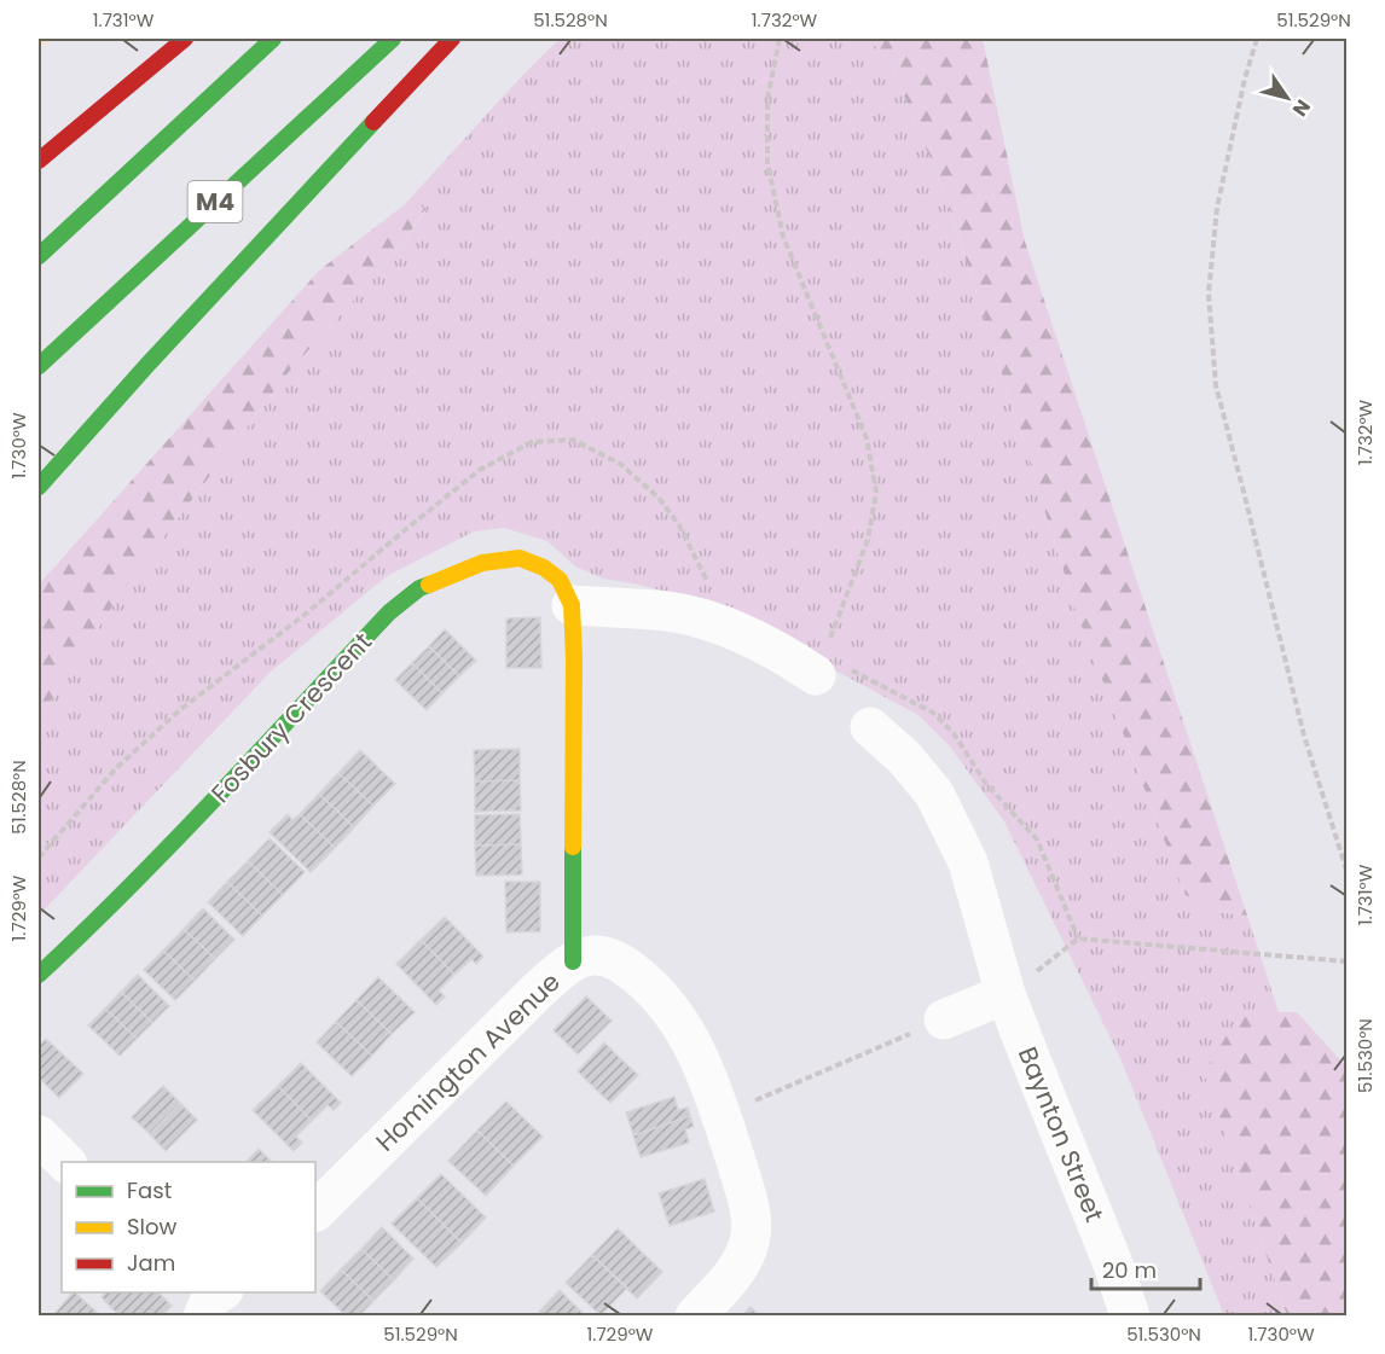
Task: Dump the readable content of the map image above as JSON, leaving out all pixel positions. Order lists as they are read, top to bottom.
{
  "streets": {
    "main road": ["M4", "Fosbury Crescent"],
    "street": ["Homington Avenue", "Baynton Street"]
  },
  "crossings": [
    ["Fosbury Crescent", "Homington Avenue"]
  ],
  "legend": ["Fast", "Slow", "Jam"],
  "scale_bar": "20 m",
  "north": "bottom right",
  "coordinates": [
    "1.731°W",
    "51.528°N",
    "1.732°W",
    "51.529°N",
    "1.730°W",
    "1.729°W",
    "51.530°N"
  ]
}
